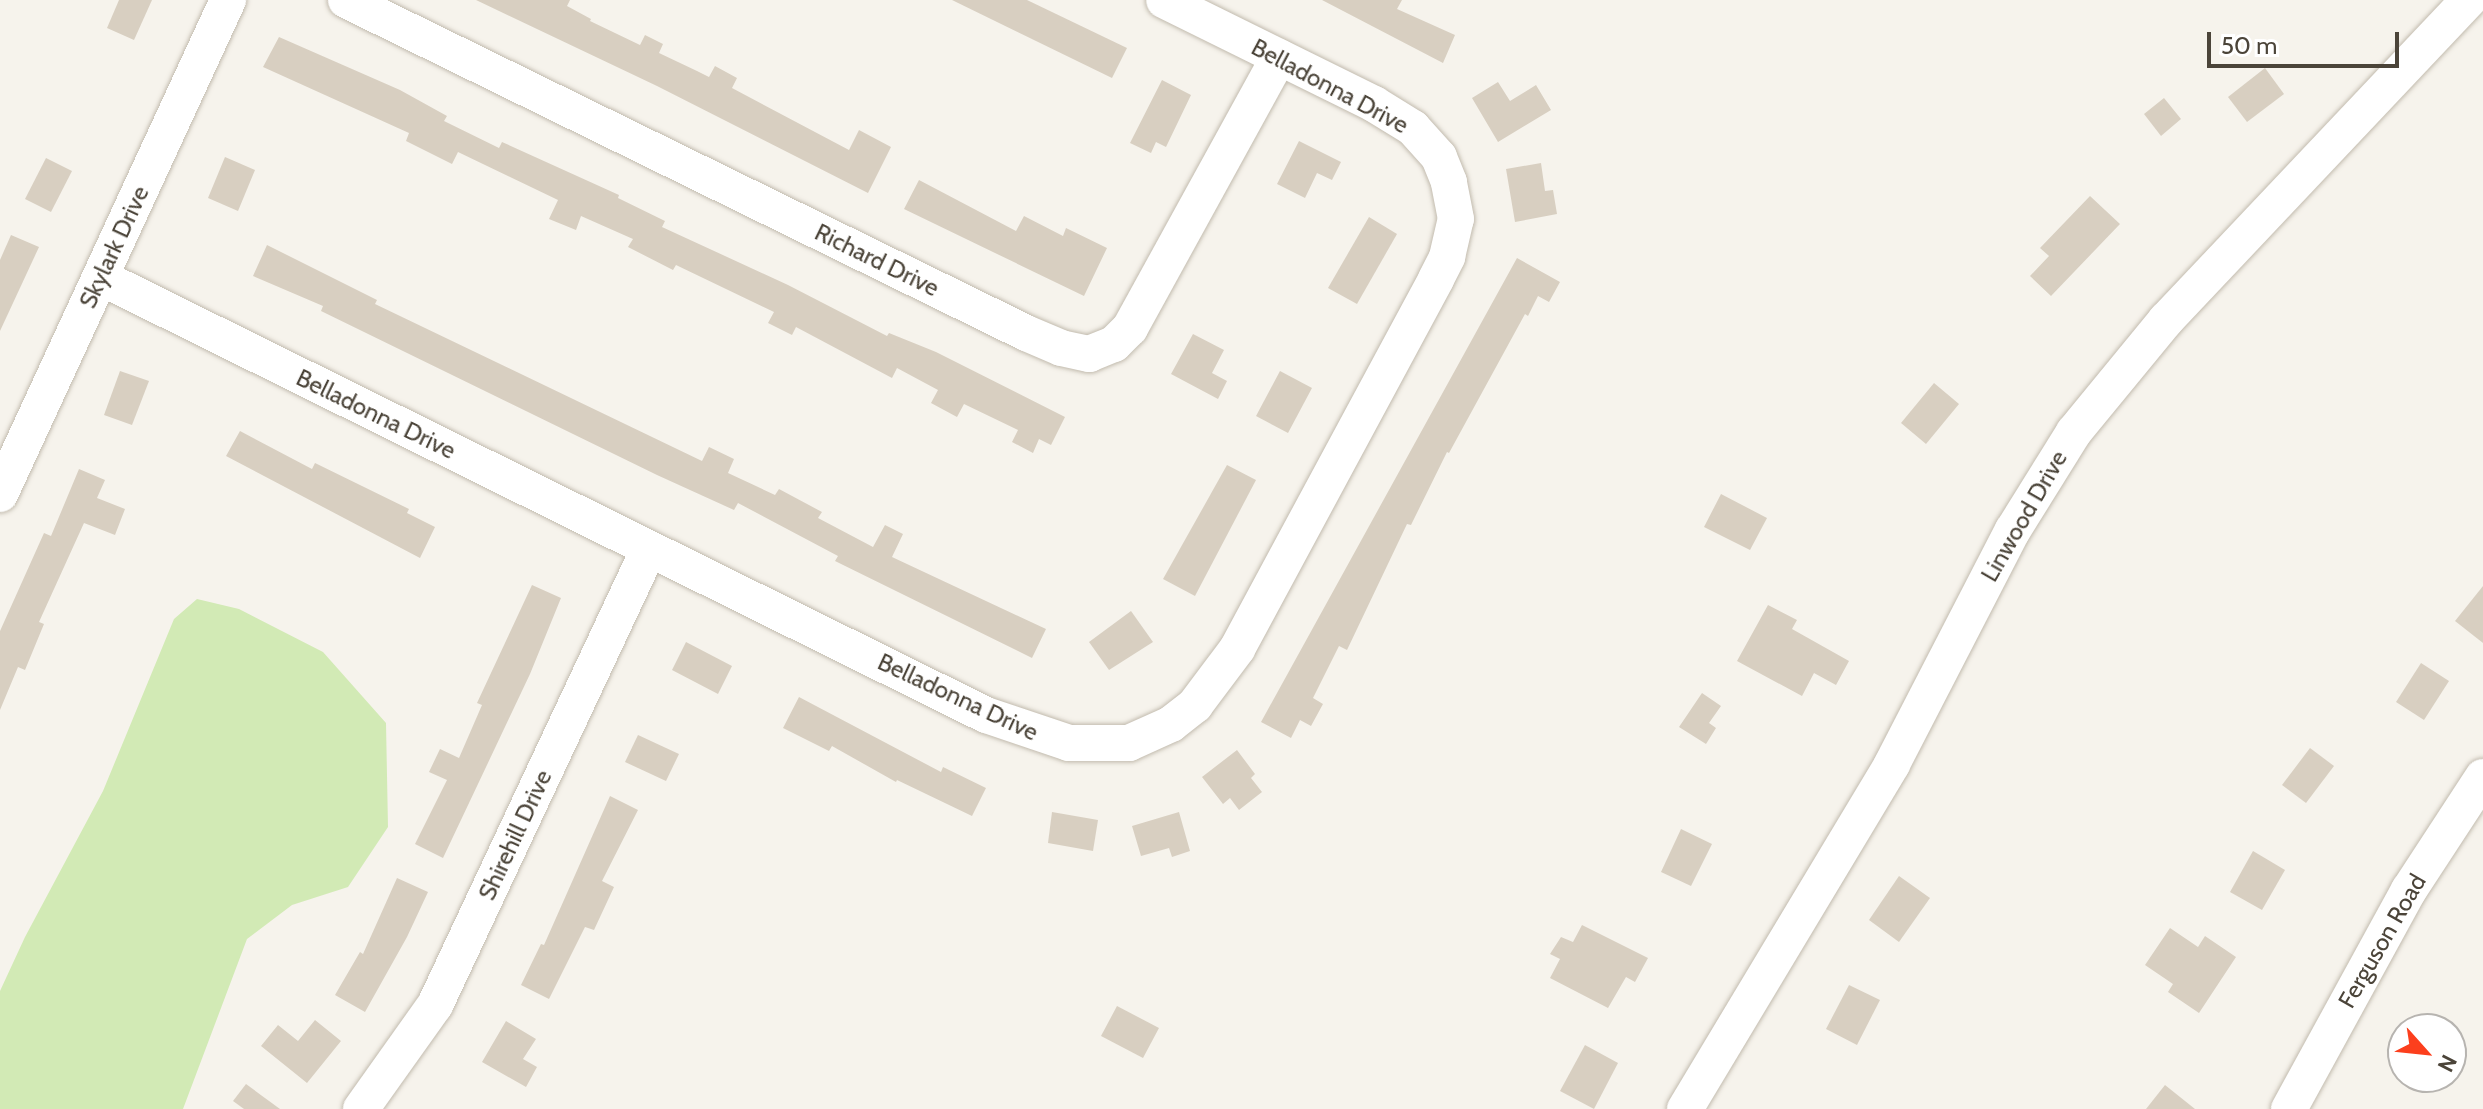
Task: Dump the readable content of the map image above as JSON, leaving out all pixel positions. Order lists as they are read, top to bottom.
{
  "streets": {
    "street": [
      "Belladonna Drive",
      "Skylark Drive",
      "Richard Drive",
      "Linwood Drive",
      "Shirehill Drive",
      "Ferguson Road"
    ]
  },
  "crossings": [
    ["Belladonna Drive", "Skylark Drive"],
    ["Belladonna Drive", "Richard Drive"],
    ["Belladonna Drive", "Shirehill Drive"]
  ],
  "scale_bar": "50 m",
  "north": "bottom right"
}
